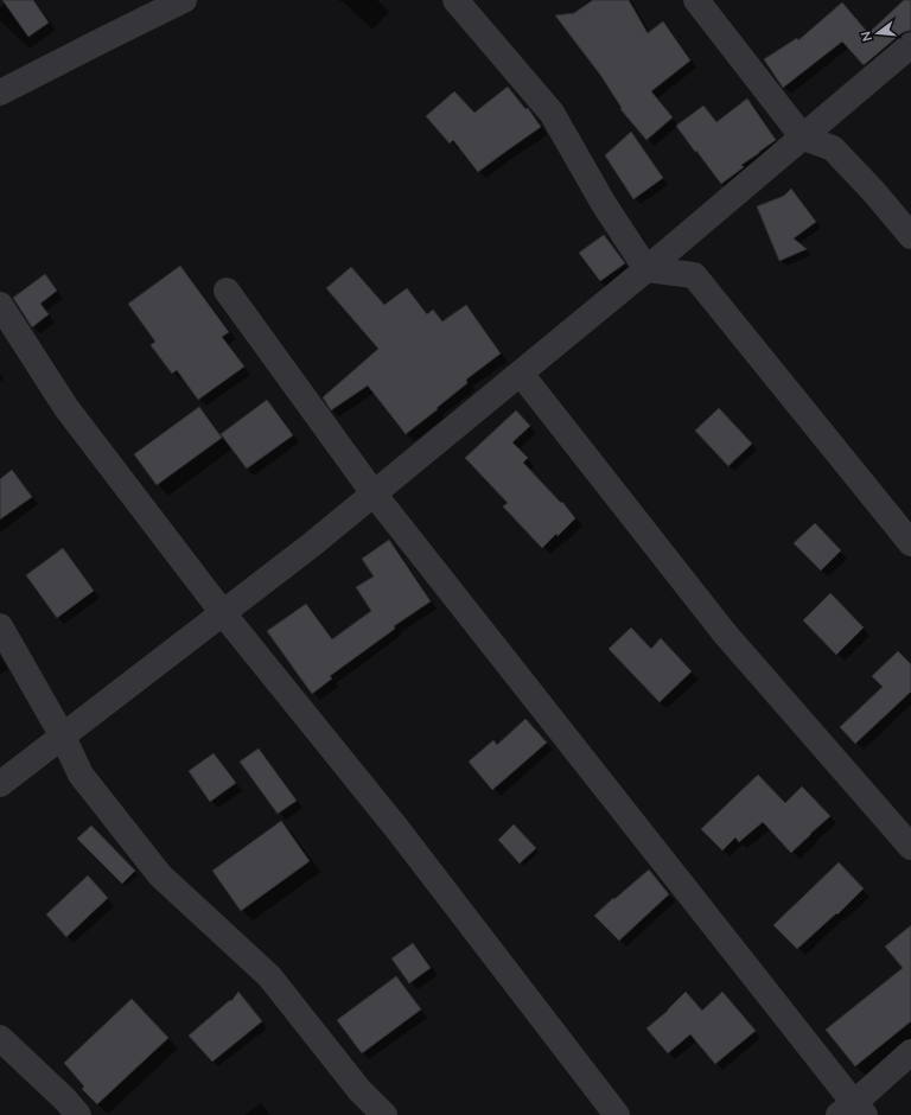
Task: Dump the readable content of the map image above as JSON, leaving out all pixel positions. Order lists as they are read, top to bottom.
{
  "north": "left"
}
